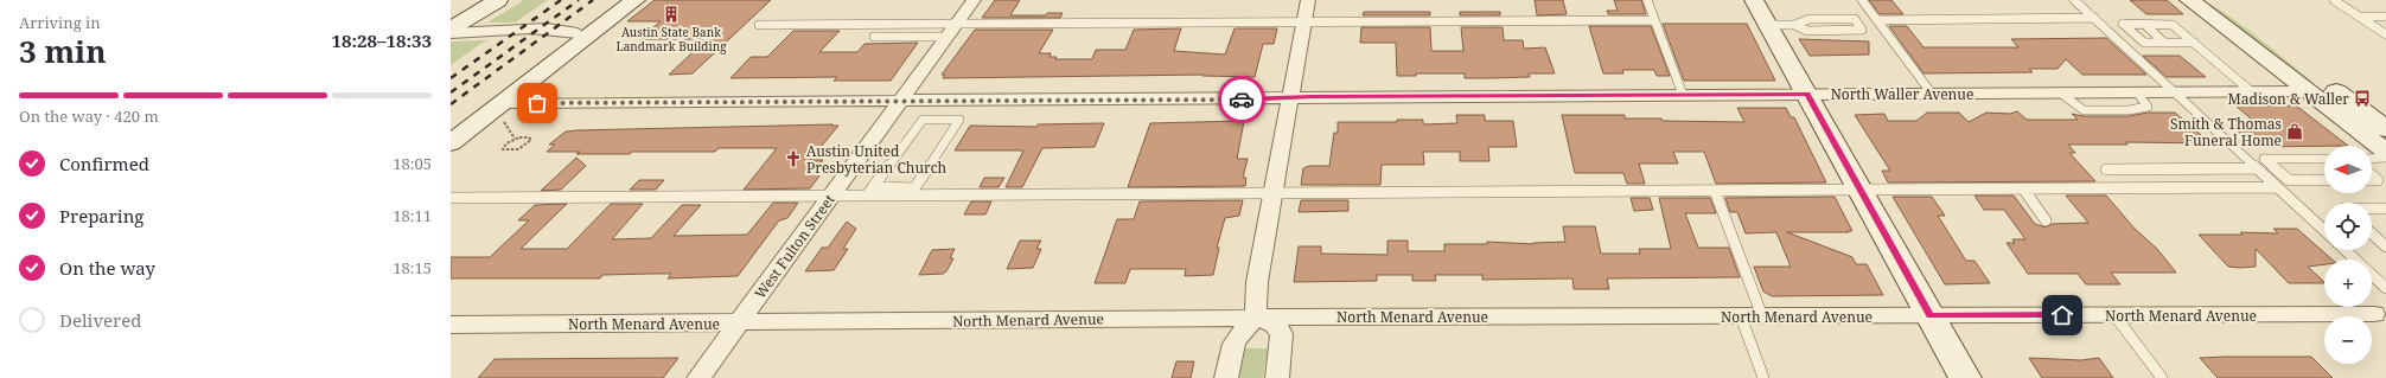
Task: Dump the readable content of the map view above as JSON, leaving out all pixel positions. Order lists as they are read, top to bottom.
{
  "streets": {
    "street": ["North Waller Avenue", "West Fulton Street", "North Menard Avenue"]
  },
  "crossings": [
    ["North Waller Avenue", "West Fulton Street"],
    ["West Fulton Street", "North Menard Avenue"]
  ],
  "places": {
    "building": ["Austin State Bank Landmark Building"],
    "bus stop": ["Madison & Waller"],
    "shop": ["Smith & Thomas Funeral Home"],
    "church": ["Austin United Presbyterian Church"]
  },
  "north": "left",
  "page": {
    "heading": ["3 min", "Arriving in", "18:28–18:33"],
    "bar": "On the way · 420 m",
    "list": [
      ["Confirmed", "18:05"],
      ["Preparing", "18:11"],
      ["On the way", "18:15"],
      "Delivered"
    ],
    "map_buttons": ["+", "−"]
  }
}
